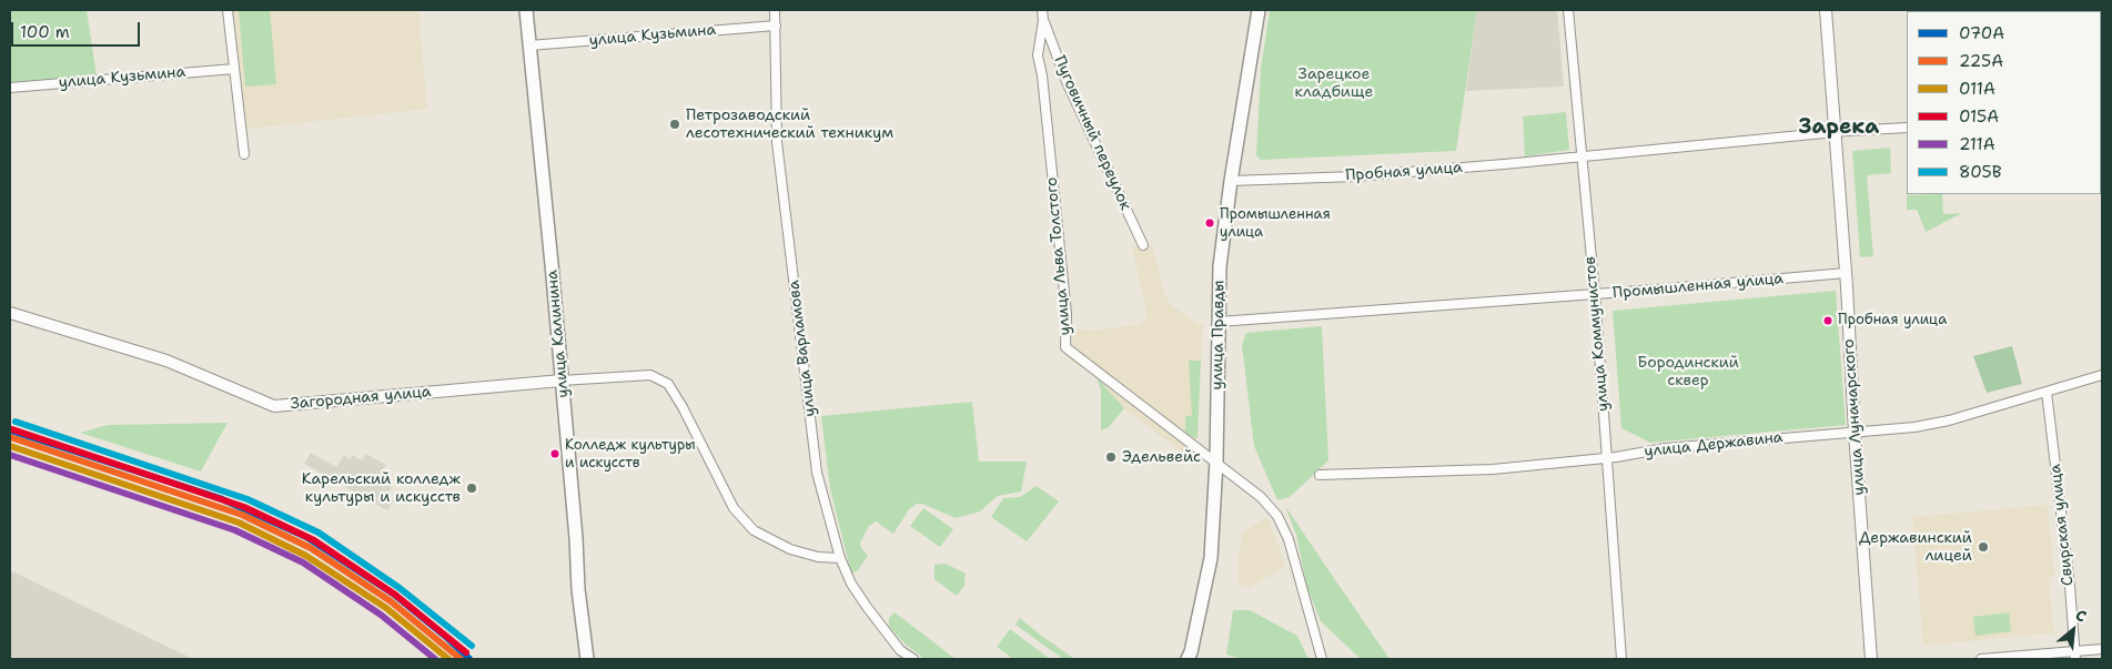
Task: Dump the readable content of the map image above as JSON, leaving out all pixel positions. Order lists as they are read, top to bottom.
{
  "streets": {
    "main road": ["улица Калинина", "улица Правды"],
    "street": [
      "улица Кузьмина",
      "Пуговичный переулок",
      "Пробная улица",
      "улица Льва Толстого",
      "Промышленная улица",
      "улица Коммунистов",
      "улица Варламова",
      "Загородная улица",
      "улица Луначарского",
      "улица Державина",
      "Свирская улица"
    ]
  },
  "crossings": [
    ["улица Кузьмина", "улица Калинина"],
    ["улица Кузьмина", "улица Варламова"],
    ["Пуговичный переулок", "улица Льва Толстого"],
    ["Пробная улица", "улица Коммунистов"],
    ["Пробная улица", "улица Правды"],
    ["Пробная улица", "улица Луначарского"],
    ["улица Льва Толстого", "улица Правды"],
    ["Промышленная улица", "улица Коммунистов"],
    ["Промышленная улица", "улица Правды"],
    ["Промышленная улица", "улица Луначарского"],
    ["улица Калинина", "Загородная улица"],
    ["улица Коммунистов", "улица Державина"],
    ["улица Луначарского", "улица Державина"],
    ["улица Державина", "Свирская улица"]
  ],
  "districts": ["Зарека"],
  "parks": ["Зарецкое кладбище", "Бородинский сквер"],
  "places": [
    "Петрозаводский лесотехнический техникум",
    "Промышленная улица",
    "Пробная улица",
    "Колледж культуры и искусств",
    "Эдельвейс",
    "Карельский колледж культуры и искусств",
    "Державинский лицей"
  ],
  "lines": [
    "transit line 805В",
    "transit line 015А",
    "transit line 070А",
    "transit line 225А",
    "transit line 011А",
    "transit line 211А"
  ],
  "legend": [
    "070А",
    "225А",
    "011А",
    "015А",
    "211А",
    "805В"
  ],
  "scale_bar": "100 m",
  "north": "top right"
}
